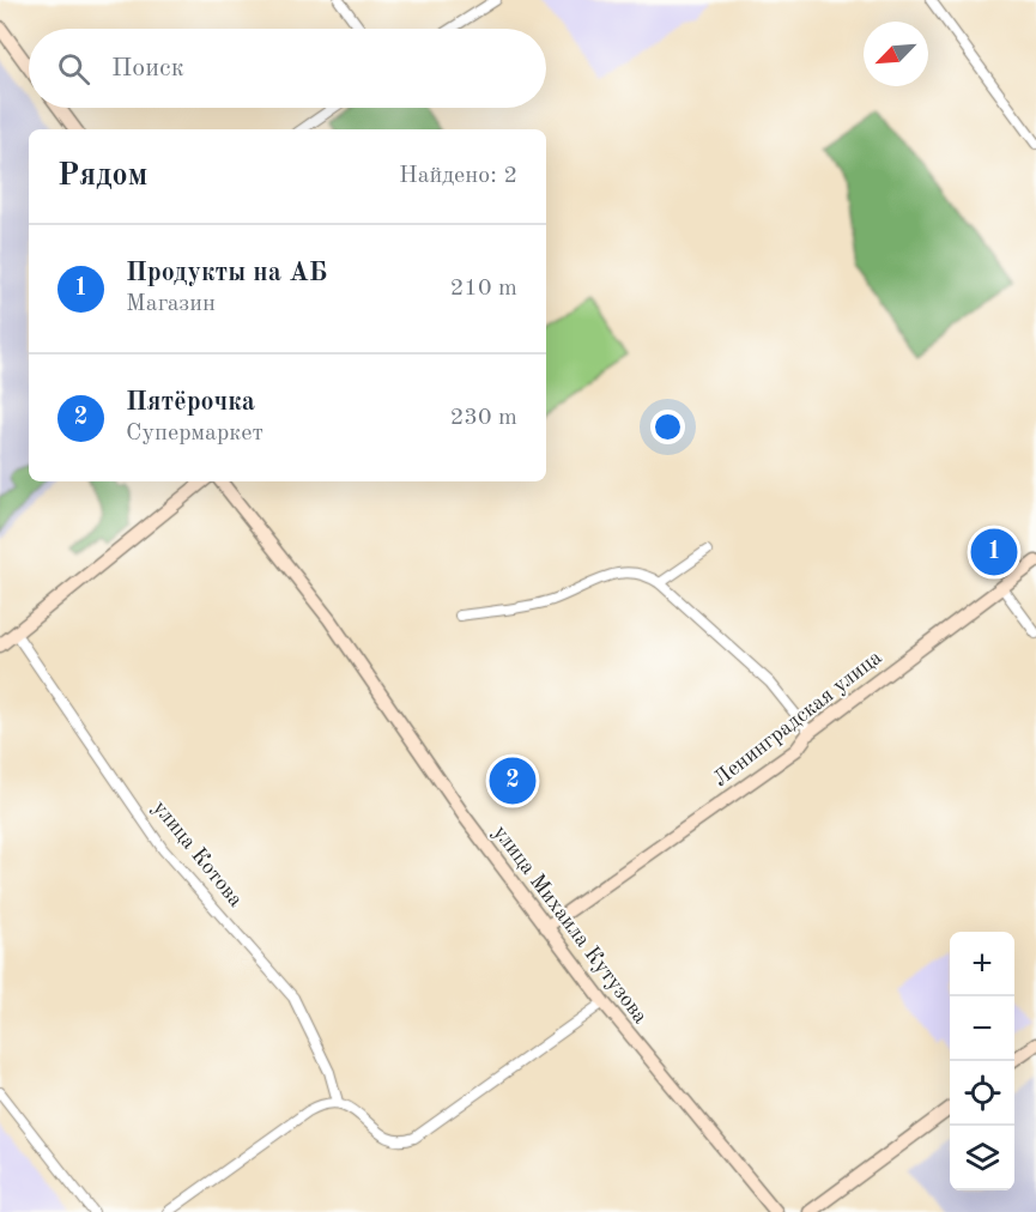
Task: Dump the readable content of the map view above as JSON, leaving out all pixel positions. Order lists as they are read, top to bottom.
{
  "streets": {
    "street": ["Ленинградская улица", "улица Котова", "улица Михаила Кутузова"]
  },
  "crossings": [
    ["Ленинградская улица", "улица Михаила Кутузова"]
  ],
  "north": "bottom left",
  "page": {
    "search": "Поиск",
    "heading": ["Рядом", "Найдено: 2"],
    "list": [
      {
        "mark": "1",
        "name": "Продукты на АБ",
        "note": "Магазин",
        "value": "210 m"
      },
      {
        "mark": "2",
        "name": "Пятёрочка",
        "note": "Супермаркет",
        "value": "230 m"
      }
    ],
    "pins": ["1", "2"],
    "map_buttons": ["+", "−"]
  }
}
